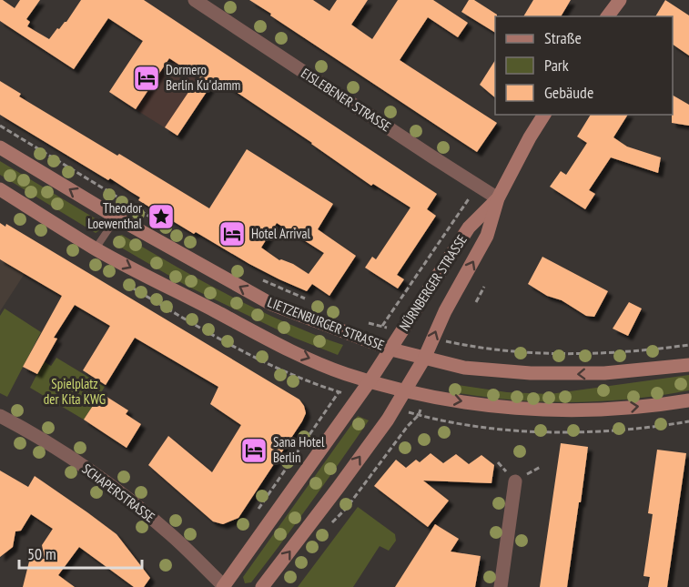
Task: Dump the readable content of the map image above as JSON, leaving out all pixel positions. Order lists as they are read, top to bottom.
{
  "streets": {
    "main road": ["NÜRNBERGER STRASSE", "LIETZENBURGER STRASSE"],
    "street": ["EISLEBENER STRASSE", "SCHAPERSTRASSE"]
  },
  "crossings": [
    ["EISLEBENER STRASSE", "NÜRNBERGER STRASSE"],
    ["NÜRNBERGER STRASSE", "LIETZENBURGER STRASSE"],
    ["NÜRNBERGER STRASSE", "SCHAPERSTRASSE"]
  ],
  "parks": ["Spielplatz der Kita KWG"],
  "places": {
    "hotel": ["Dormero Berlin Ku'damm", "Hotel Arrival", "Sana Hotel Berlin"],
    "place": ["Theodor Loewenthal"]
  },
  "legend": ["Straße", "Park", "Gebäude"],
  "scale_bar": "50 m"
}
